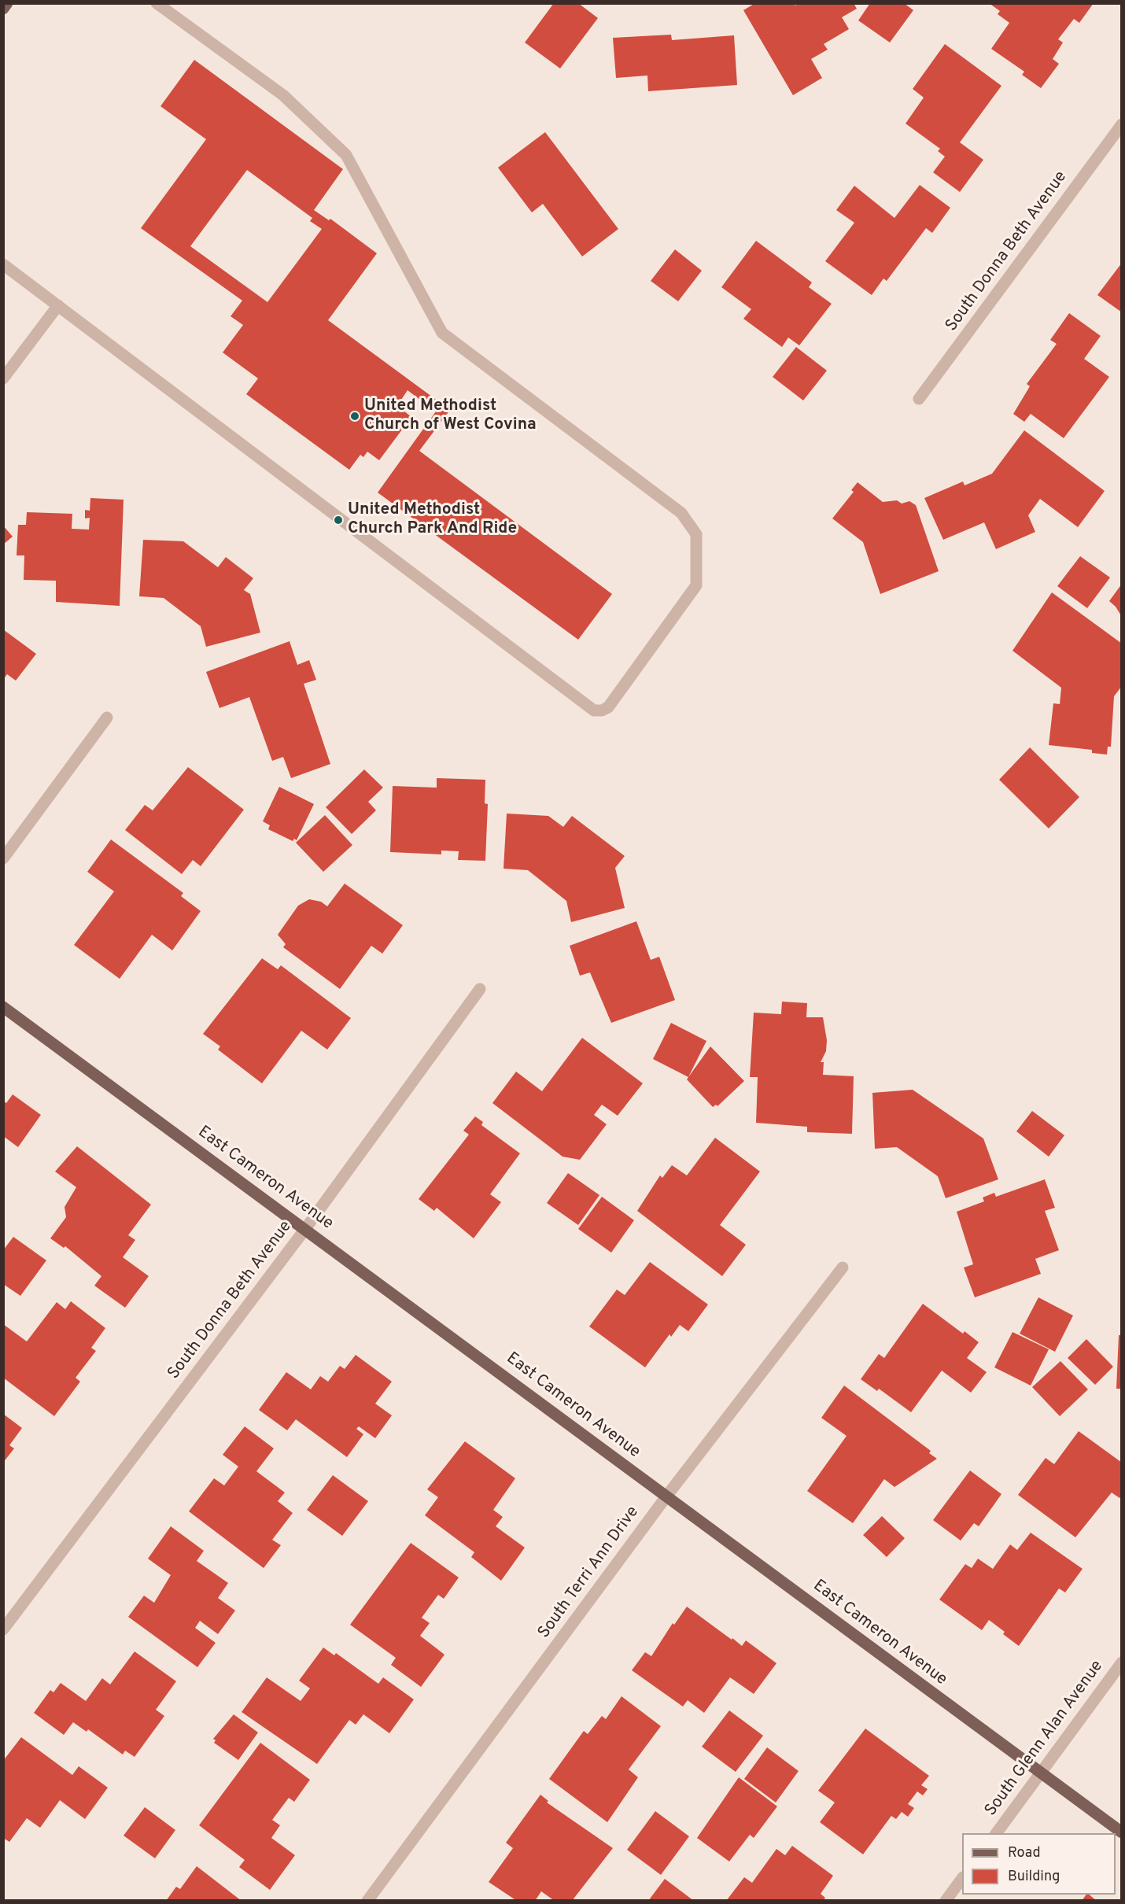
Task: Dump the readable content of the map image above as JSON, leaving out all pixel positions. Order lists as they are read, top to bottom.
{
  "streets": {
    "main road": ["East Cameron Avenue"],
    "street": ["South Donna Beth Avenue", "South Terri Ann Drive", "South Glenn Alan Avenue"]
  },
  "crossings": [
    ["South Donna Beth Avenue", "East Cameron Avenue"],
    ["East Cameron Avenue", "South Terri Ann Drive"],
    ["East Cameron Avenue", "South Glenn Alan Avenue"]
  ],
  "places": ["United Methodist Church of West Covina", "United Methodist Church Park And Ride"],
  "legend": ["Road", "Building"]
}
